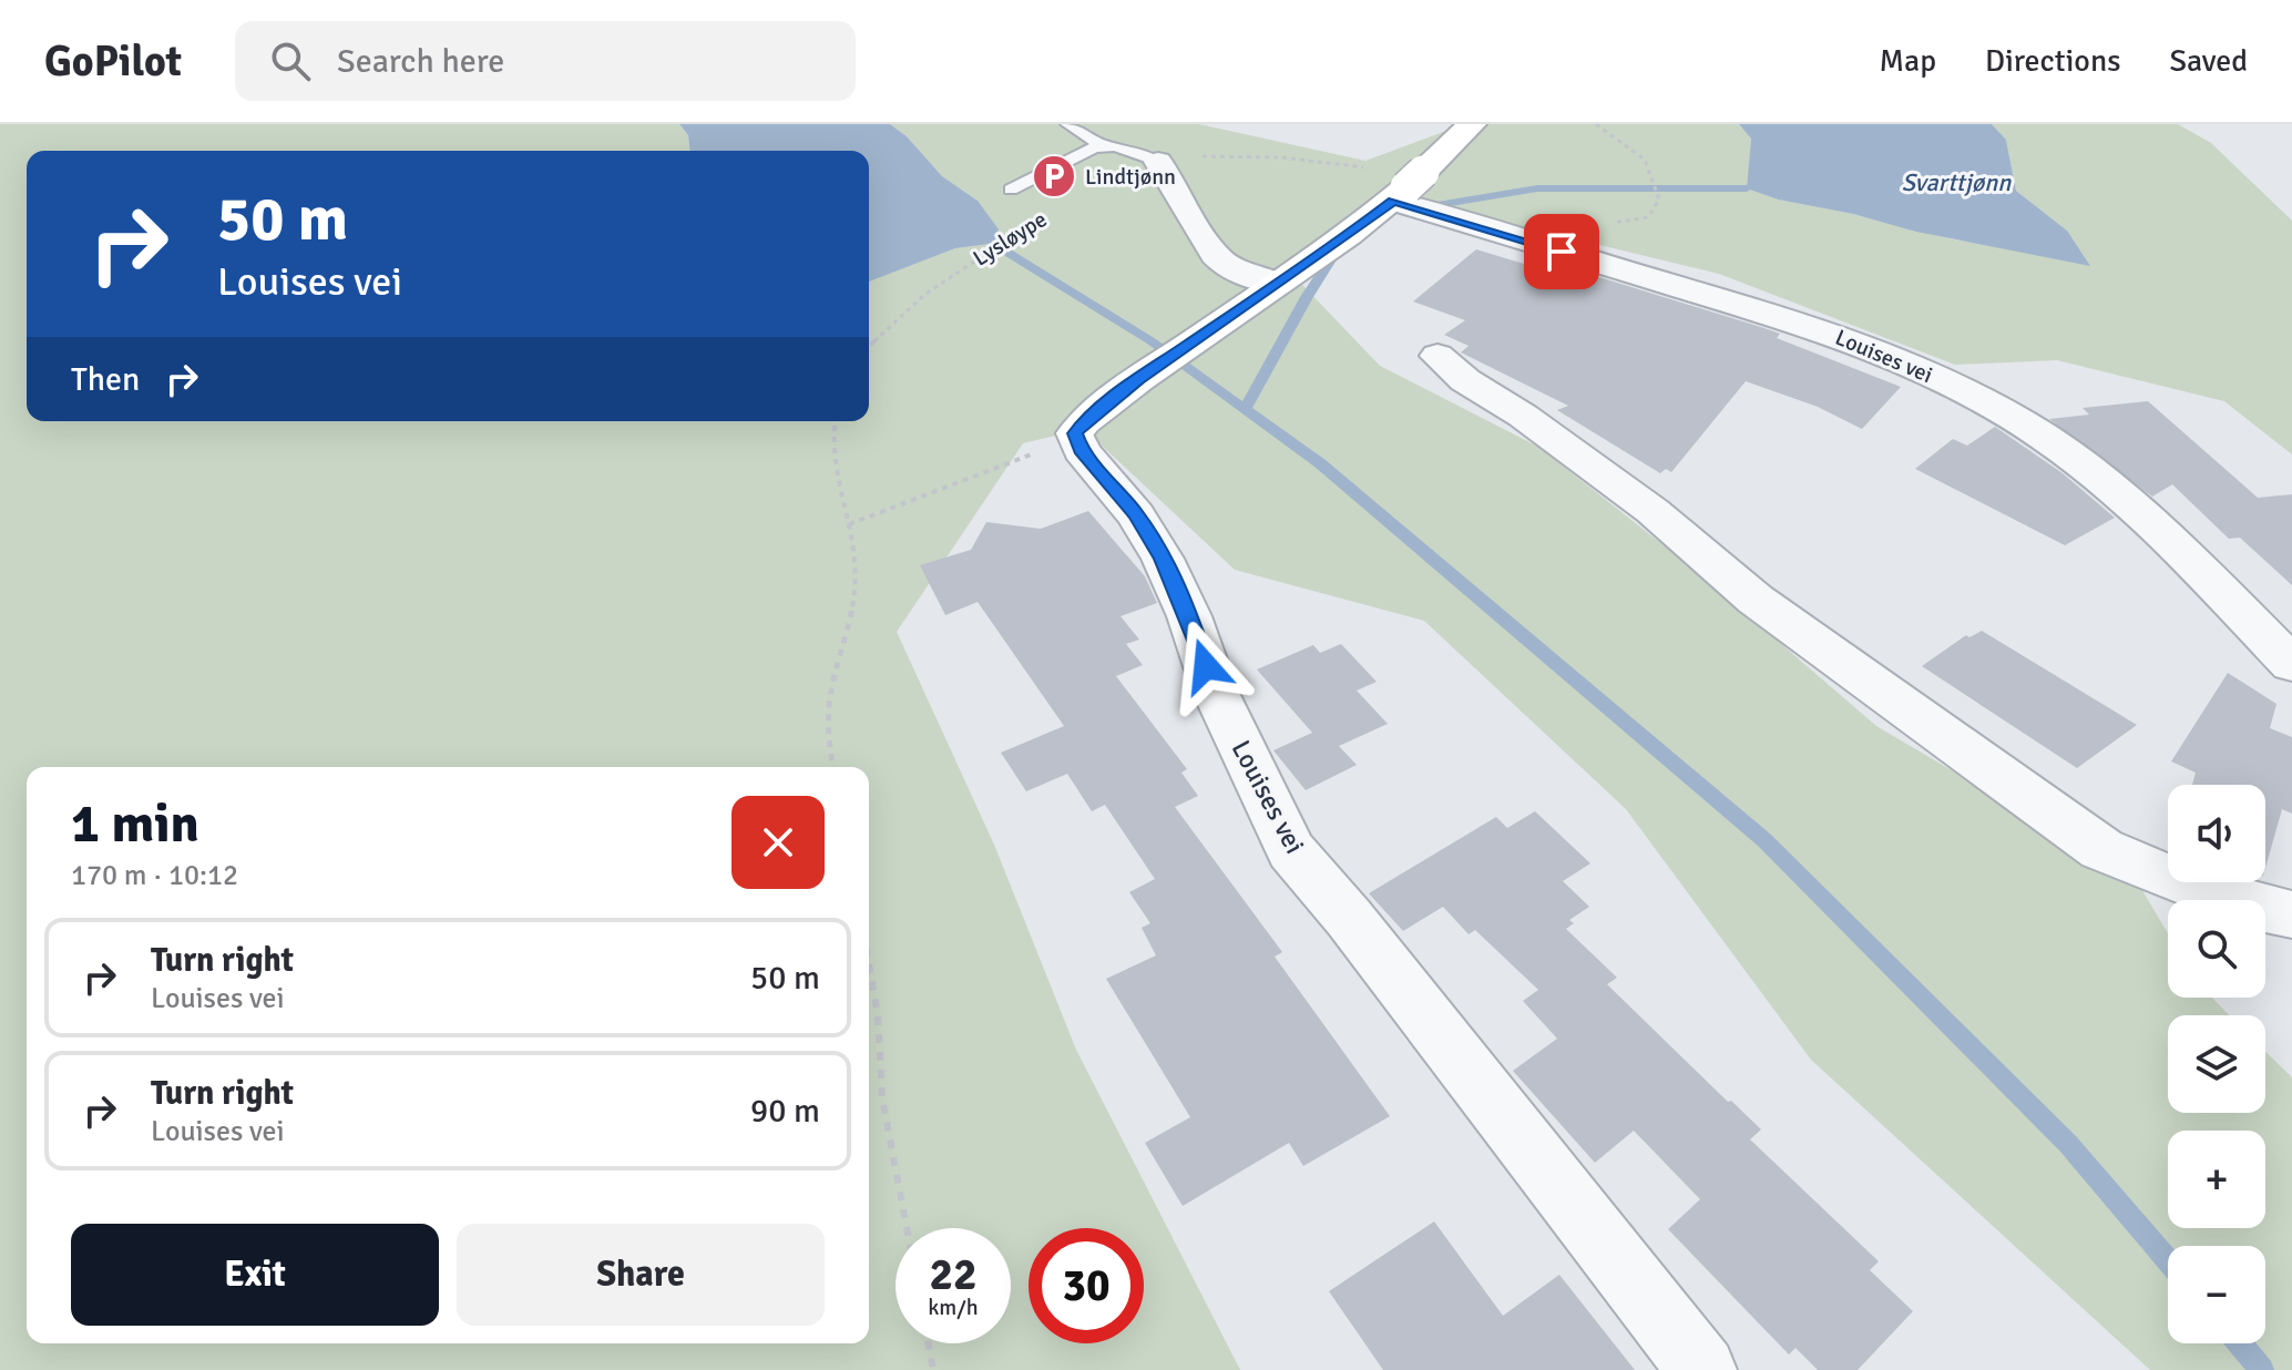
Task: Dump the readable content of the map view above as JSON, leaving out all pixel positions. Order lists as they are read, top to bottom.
{
  "streets": {
    "street": ["Louises vei"],
    "path": ["Lysløype"]
  },
  "water": ["Svarttjønn"],
  "places": {
    "parking": ["Lindtjønn"]
  },
  "page": {
    "header": "GoPilot",
    "search": "Search here",
    "nav": ["Map", "Directions", "Saved"],
    "turn": ["50 m", "Louises vei"],
    "then": "Then",
    "heading": ["1 min", "170 m · 10:12"],
    "map_buttons": ["+", "−"],
    "list": [
      {
        "name": "Turn right",
        "note": "Louises vei",
        "value": "50 m"
      },
      {
        "name": "Turn right",
        "note": "Louises vei",
        "value": "90 m"
      }
    ],
    "buttons": ["Exit", "Share"],
    "speed": "22 km/h",
    "limit": "30"
  }
}
